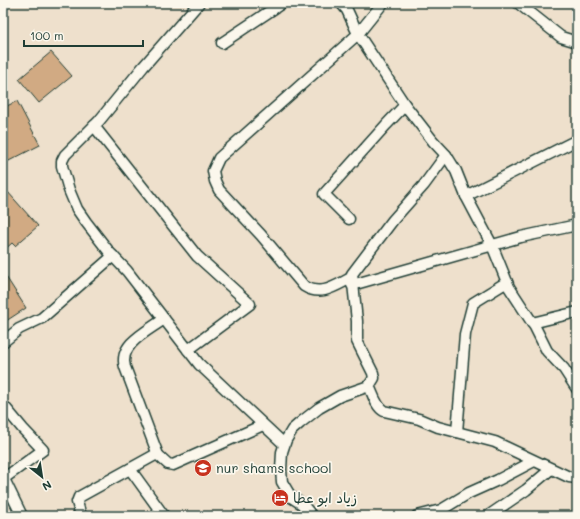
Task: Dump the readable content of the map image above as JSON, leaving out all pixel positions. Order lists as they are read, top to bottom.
{
  "places": {
    "school or university": ["nur shams school"],
    "hotel": ["زياد ابو عطا"]
  },
  "scale_bar": "100 m",
  "north": "bottom right"
}
